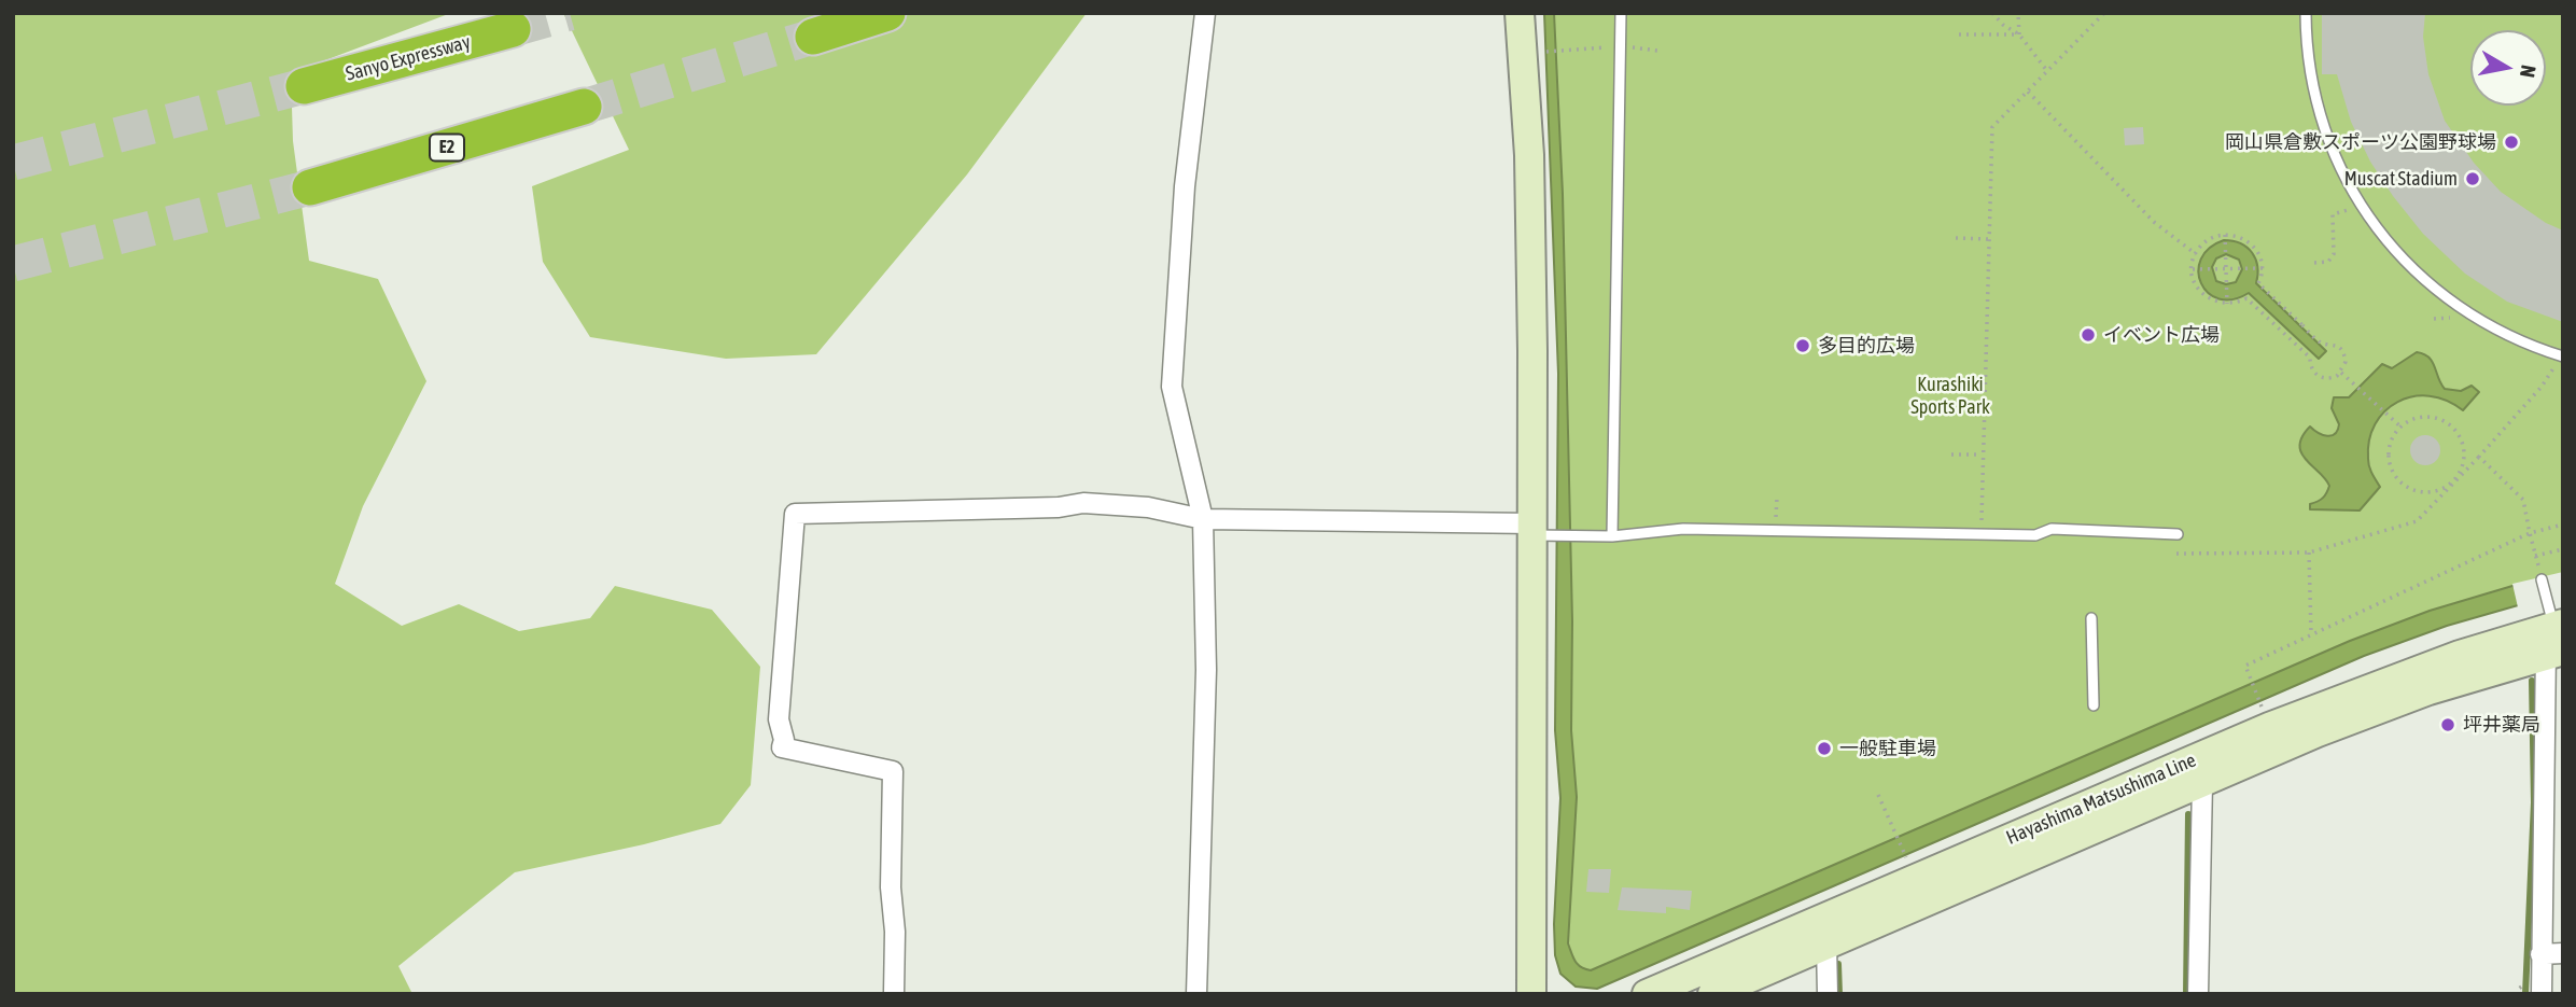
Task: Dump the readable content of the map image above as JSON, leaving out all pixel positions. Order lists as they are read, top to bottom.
{
  "streets": {
    "highway": ["Sanyo Expressway", "E2"],
    "main road": ["Hayashima Matsushima Line"]
  },
  "parks": ["Kurashiki Sports Park"],
  "places": [
    "岡山県倉敷スポーツ公園野球場",
    "Muscat Stadium",
    "イベント広場",
    "多目的広場",
    "坪井薬局",
    "一般駐車場"
  ],
  "north": "right"
}
